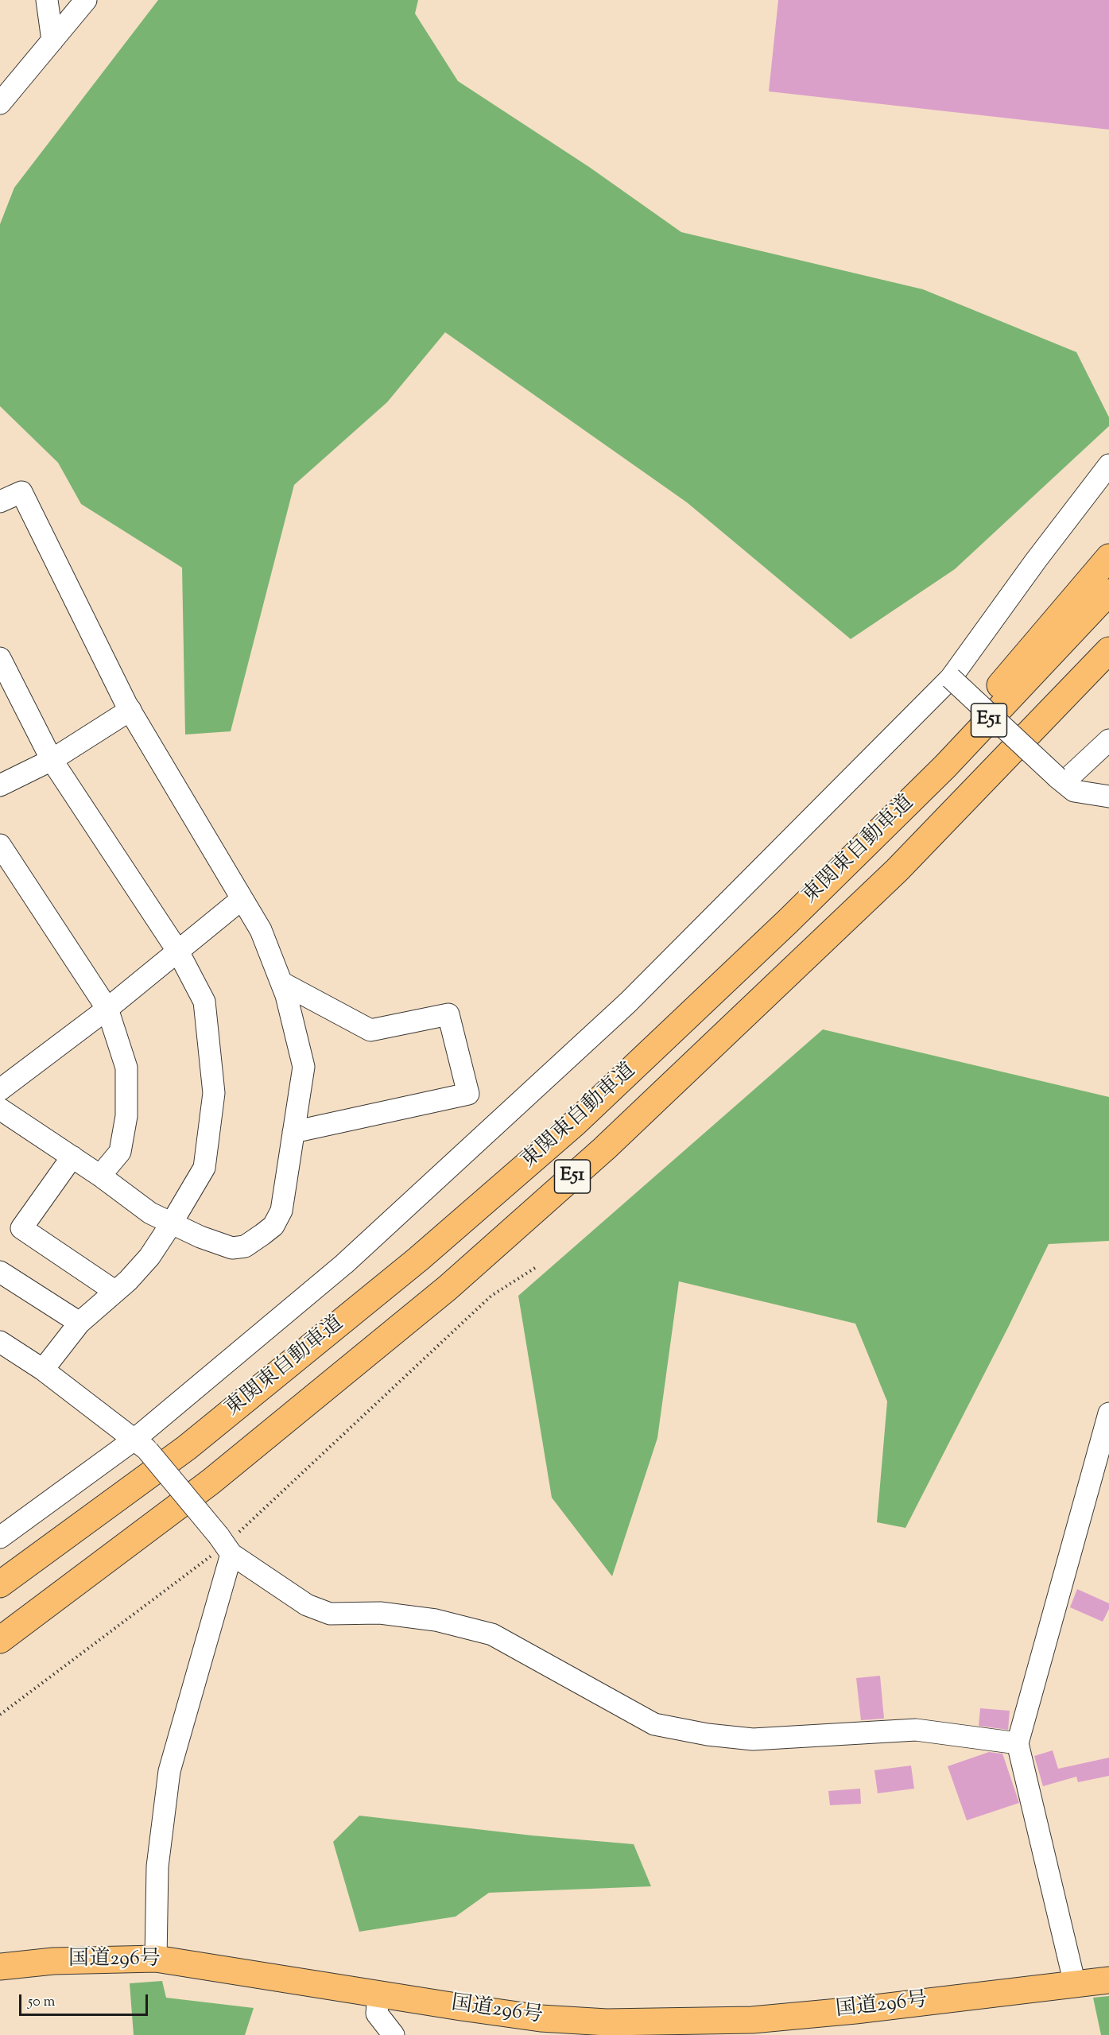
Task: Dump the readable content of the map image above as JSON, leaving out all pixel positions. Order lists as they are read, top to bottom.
{
  "streets": {
    "highway": ["E51", "東関東自動車道", "国道296号"]
  },
  "scale_bar": "50 m"
}
